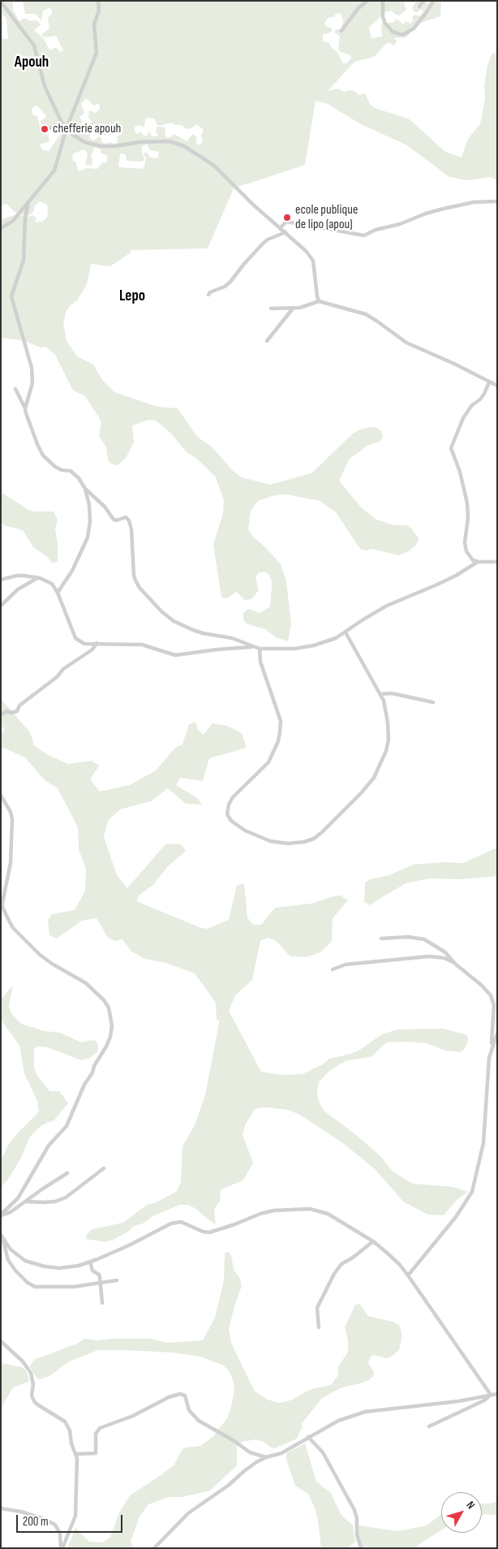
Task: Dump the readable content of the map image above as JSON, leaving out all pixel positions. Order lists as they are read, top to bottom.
{
  "districts": ["Apouh", "Lepo"],
  "places": ["chefferie apouh", "ecole publique de lipo (apou)"],
  "scale_bar": "200 m",
  "north": "top right"
}
